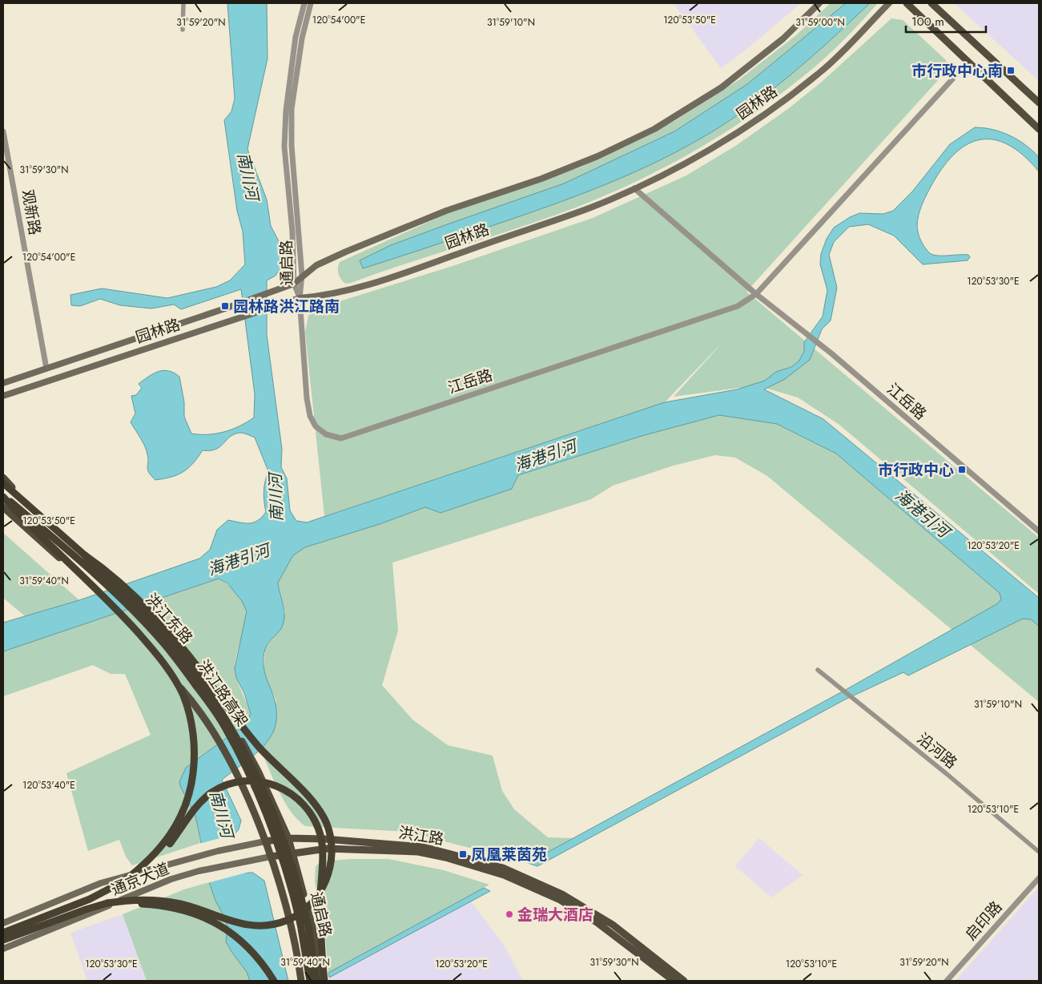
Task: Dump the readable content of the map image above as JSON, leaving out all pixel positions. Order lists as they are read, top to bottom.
{
  "streets": {
    "highway": ["洪江路高架", "通京大道"],
    "main road": [
      "园林路",
      "通启路",
      "洪江东路",
      "洪江路"
    ],
    "street": [
      "观新路",
      "江岳路",
      "沿河路",
      "启印路"
    ]
  },
  "crossings": [
    ["园林路", "观新路"],
    ["园林路", "通启路"],
    ["园林路", "江岳路"],
    ["通启路", "江岳路"],
    ["通启路", "洪江东路"],
    ["通启路", "洪江路"],
    ["通启路", "通京大道"],
    ["洪江东路", "洪江路"],
    ["洪江东路", "通京大道"],
    ["洪江路", "通京大道"]
  ],
  "water": ["南川河", "海港引河"],
  "places": {
    "transit": [
      "市行政中心南",
      "园林路洪江路南",
      "市行政中心",
      "凤凰莱茵苑"
    ],
    "other": ["金瑞大酒店"]
  },
  "scale_bar": "100 m",
  "coordinates": [
    "120°54'00\"E",
    "120°53'50\"E",
    "31°59'20\"N",
    "31°59'10\"N",
    "31°59'00\"N",
    "31°59'30\"N",
    "120°53'30\"E",
    "120°53'20\"E",
    "31°59'40\"N",
    "120°53'40\"E",
    "120°53'10\"E"
  ]
}
